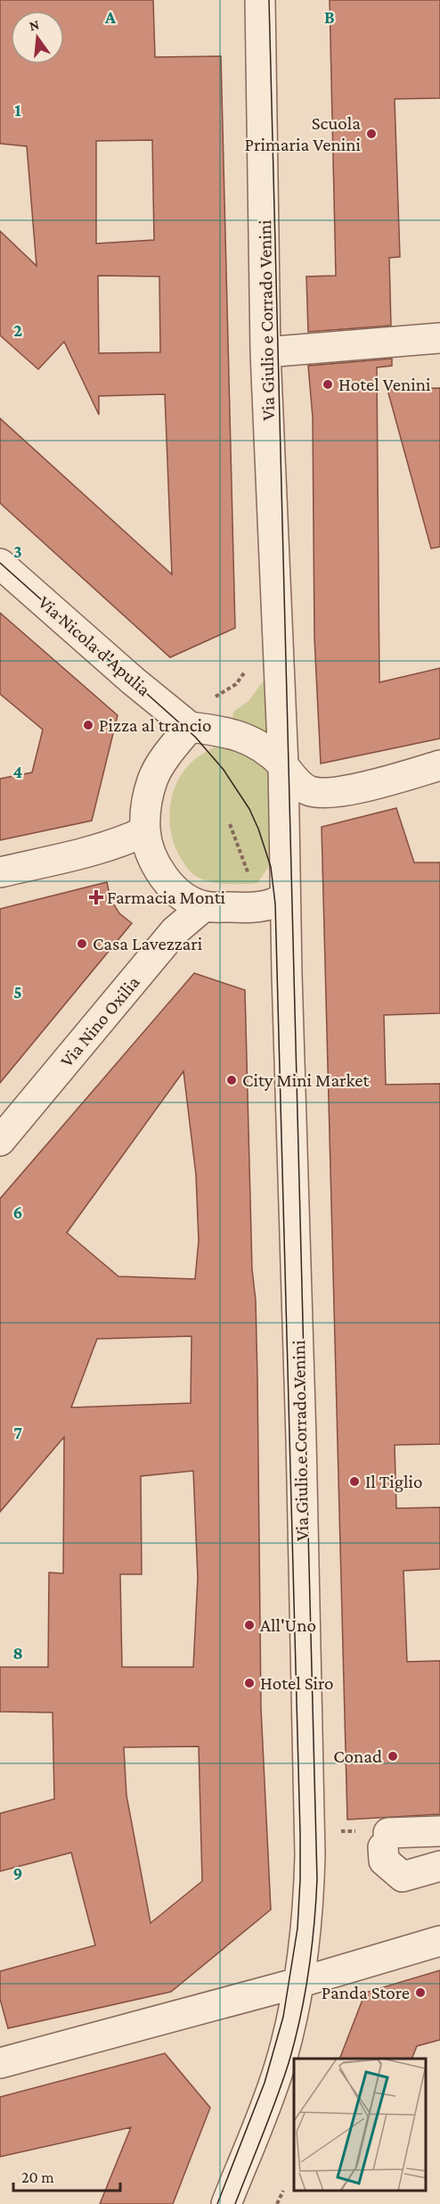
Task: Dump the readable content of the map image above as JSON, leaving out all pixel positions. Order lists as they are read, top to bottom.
{
  "streets": {
    "street": ["Via Giulio e Corrado Venini", "Via Nicola d'Apulia", "Via Nino Oxilia"]
  },
  "crossings": [
    ["Via Giulio e Corrado Venini", "Via Nicola d'Apulia"],
    ["Via Giulio e Corrado Venini", "Via Nino Oxilia"],
    ["Via Nicola d'Apulia", "Via Nino Oxilia"]
  ],
  "places": {
    "other": [
      "Scuola Primaria Venini",
      "Hotel Venini",
      "Pizza al trancio",
      "Casa Lavezzari",
      "City Mini Market",
      "Il Tiglio",
      "All'Uno",
      "Hotel Siro",
      "Conad",
      "Panda Store"
    ],
    "health": ["Farmacia Monti"]
  },
  "scale_bar": "20 m",
  "north": "top",
  "grid": {
    "columns": ["A", "B"],
    "rows": [
      "1",
      "2",
      "3",
      "4",
      "5",
      "6",
      "7",
      "8",
      "9"
    ]
  }
}
